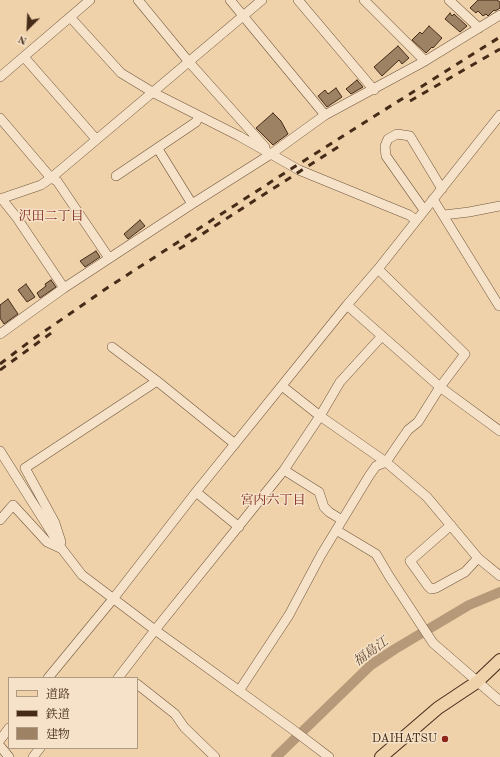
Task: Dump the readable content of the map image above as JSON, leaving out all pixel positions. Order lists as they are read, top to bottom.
{
  "districts": ["沢田二丁目", "宮内六丁目"],
  "water": ["福島江"],
  "places": ["DAIHATSU"],
  "legend": ["道路", "鉄道", "建物"],
  "north": "bottom left"
}
